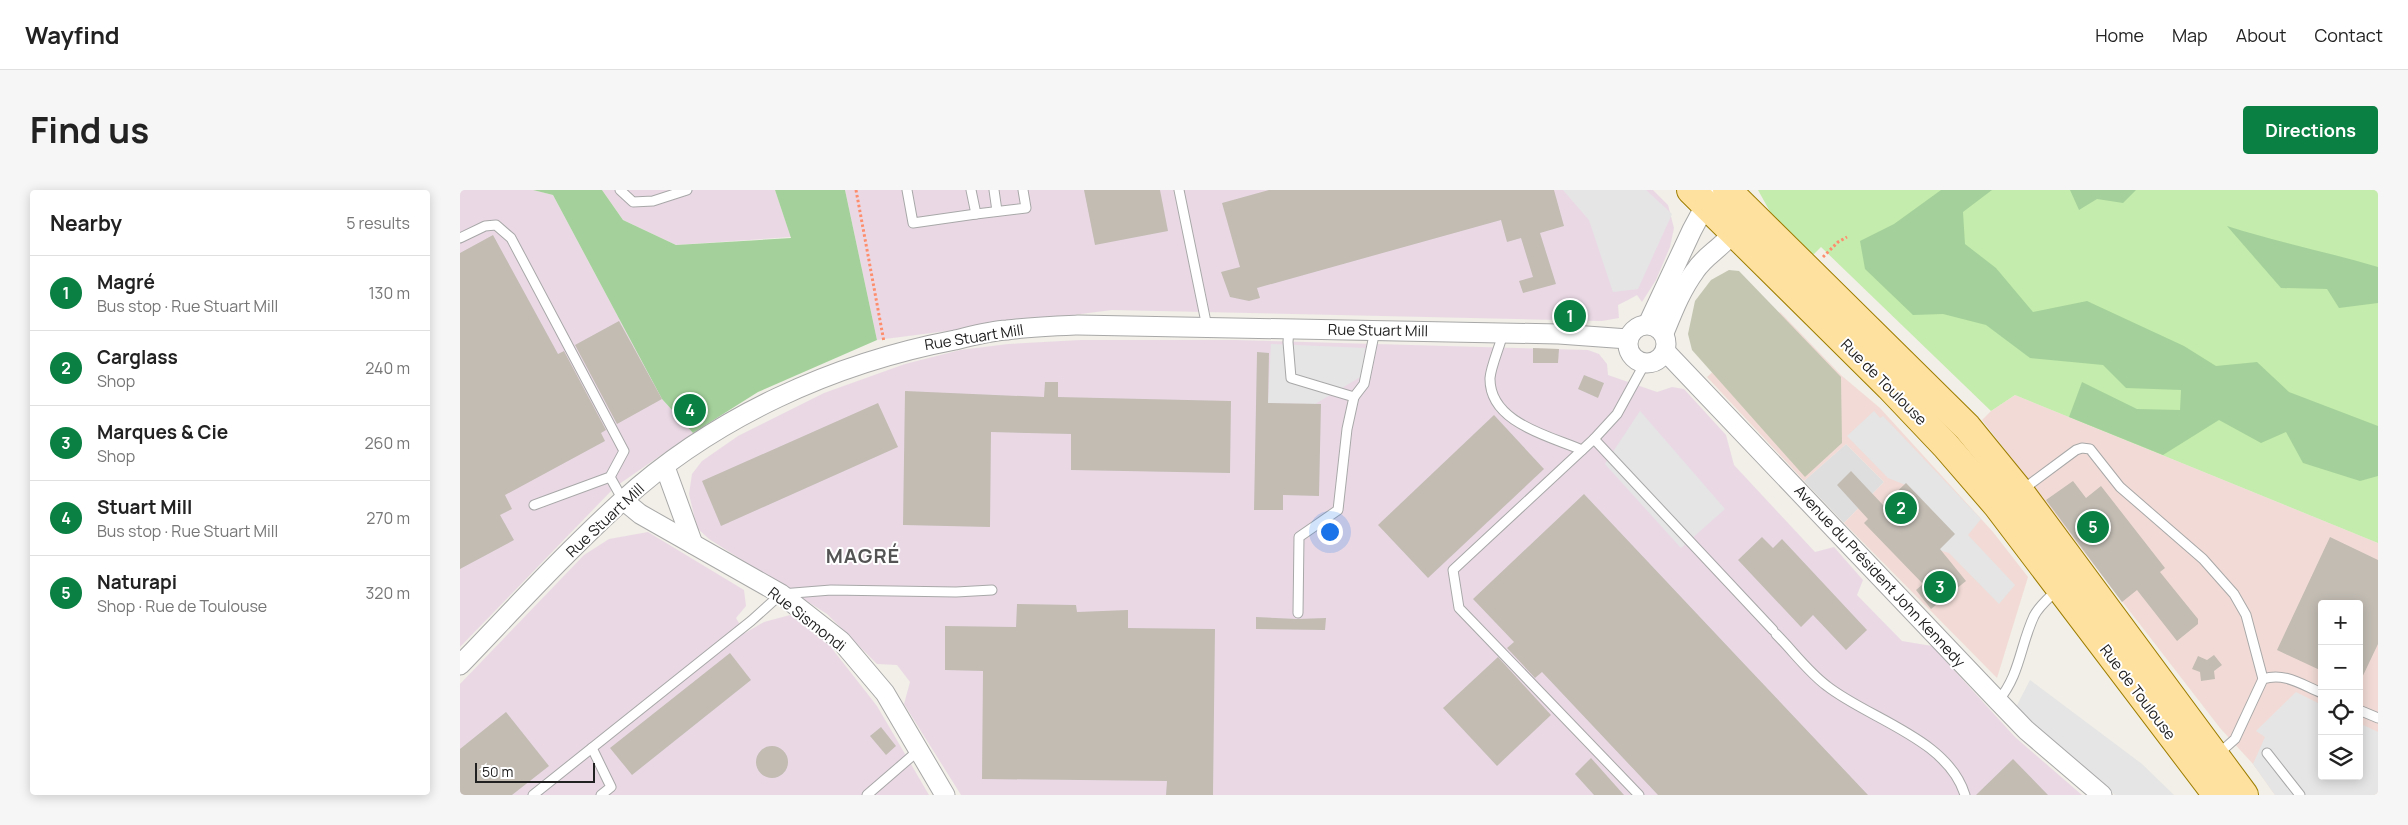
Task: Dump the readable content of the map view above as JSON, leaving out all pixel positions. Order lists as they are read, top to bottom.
{
  "streets": {
    "main road": ["Rue de Toulouse"],
    "street": ["Rue Stuart Mill", "Avenue du Président John Kennedy", "Rue Sismondi"]
  },
  "crossings": [
    ["Rue Stuart Mill", "Avenue du Président John Kennedy"],
    ["Rue Stuart Mill", "Rue Sismondi"]
  ],
  "districts": ["MAGRÉ"],
  "scale_bar": "50 m",
  "page": {
    "header": "Wayfind",
    "nav": [
      "Home",
      "Map",
      "About",
      "Contact"
    ],
    "title": "Find us",
    "buttons": "Directions",
    "heading": ["Nearby", "5 results"],
    "list": [
      {
        "mark": "1",
        "name": "Magré",
        "note": "Bus stop · Rue Stuart Mill",
        "value": "130 m"
      },
      {
        "mark": "2",
        "name": "Carglass",
        "note": "Shop",
        "value": "240 m"
      },
      {
        "mark": "3",
        "name": "Marques & Cie",
        "note": "Shop",
        "value": "260 m"
      },
      {
        "mark": "4",
        "name": "Stuart Mill",
        "note": "Bus stop · Rue Stuart Mill",
        "value": "270 m"
      },
      {
        "mark": "5",
        "name": "Naturapi",
        "note": "Shop · Rue de Toulouse",
        "value": "320 m"
      }
    ],
    "pins": [
      "1",
      "4",
      "2",
      "5",
      "3"
    ],
    "map_buttons": ["+", "−"],
    "scale": "50 m"
  }
}
